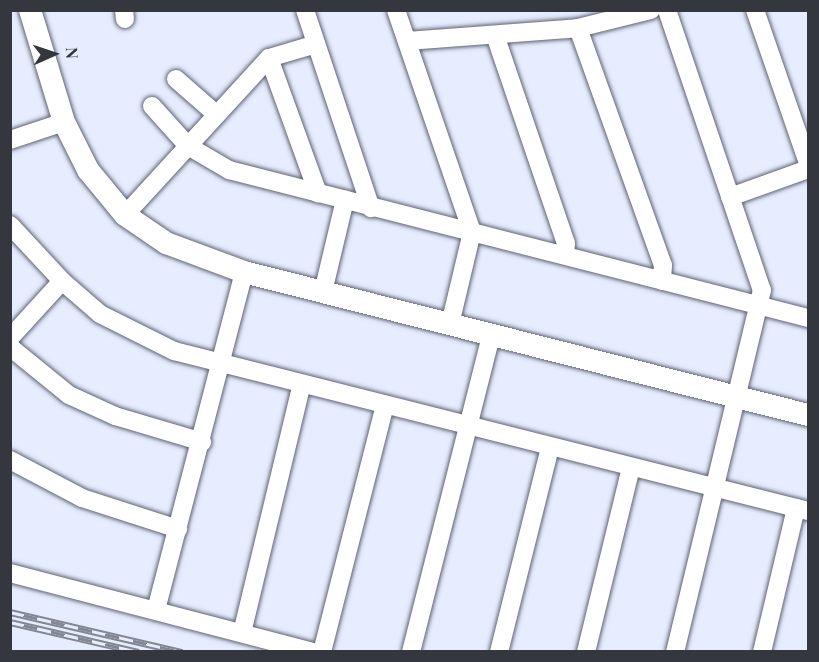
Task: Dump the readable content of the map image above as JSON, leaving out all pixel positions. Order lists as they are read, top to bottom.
{
  "north": "right"
}
